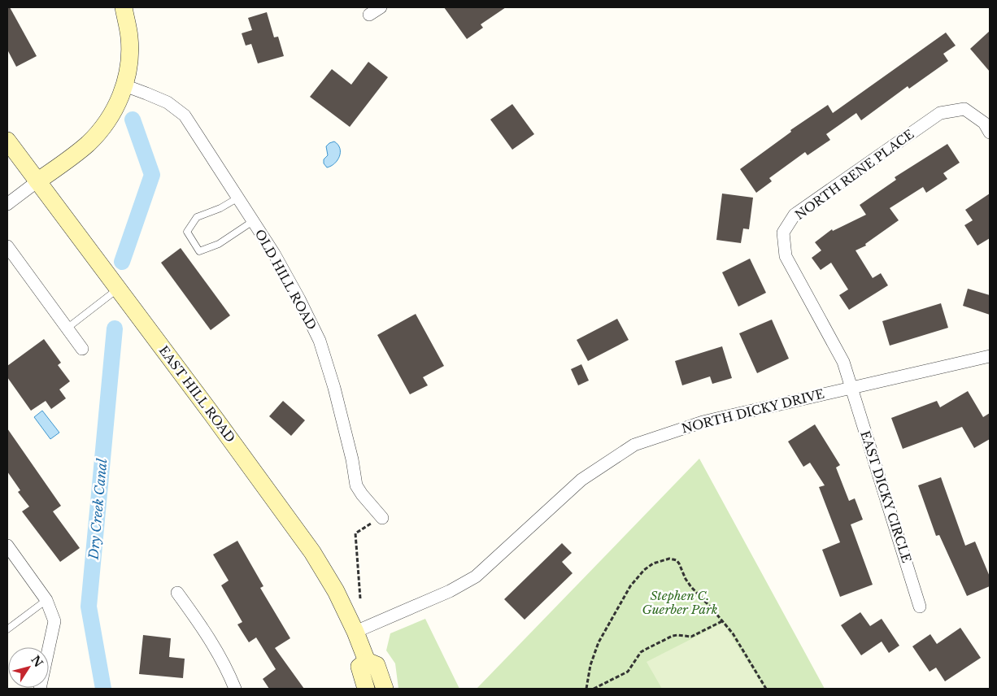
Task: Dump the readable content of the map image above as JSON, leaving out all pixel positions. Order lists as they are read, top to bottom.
{
  "streets": {
    "street": [
      "NORTH RENE PLACE",
      "OLD HILL ROAD",
      "EAST HILL ROAD",
      "NORTH DICKY DRIVE",
      "EAST DICKY CIRCLE"
    ]
  },
  "crossings": [
    ["NORTH RENE PLACE", "NORTH DICKY DRIVE"],
    ["NORTH RENE PLACE", "EAST DICKY CIRCLE"],
    ["EAST HILL ROAD", "NORTH DICKY DRIVE"],
    ["NORTH DICKY DRIVE", "EAST DICKY CIRCLE"]
  ],
  "water": ["Dry Creek Canal"],
  "parks": ["Stephen C. Guerber Park"],
  "north": "top right"
}
